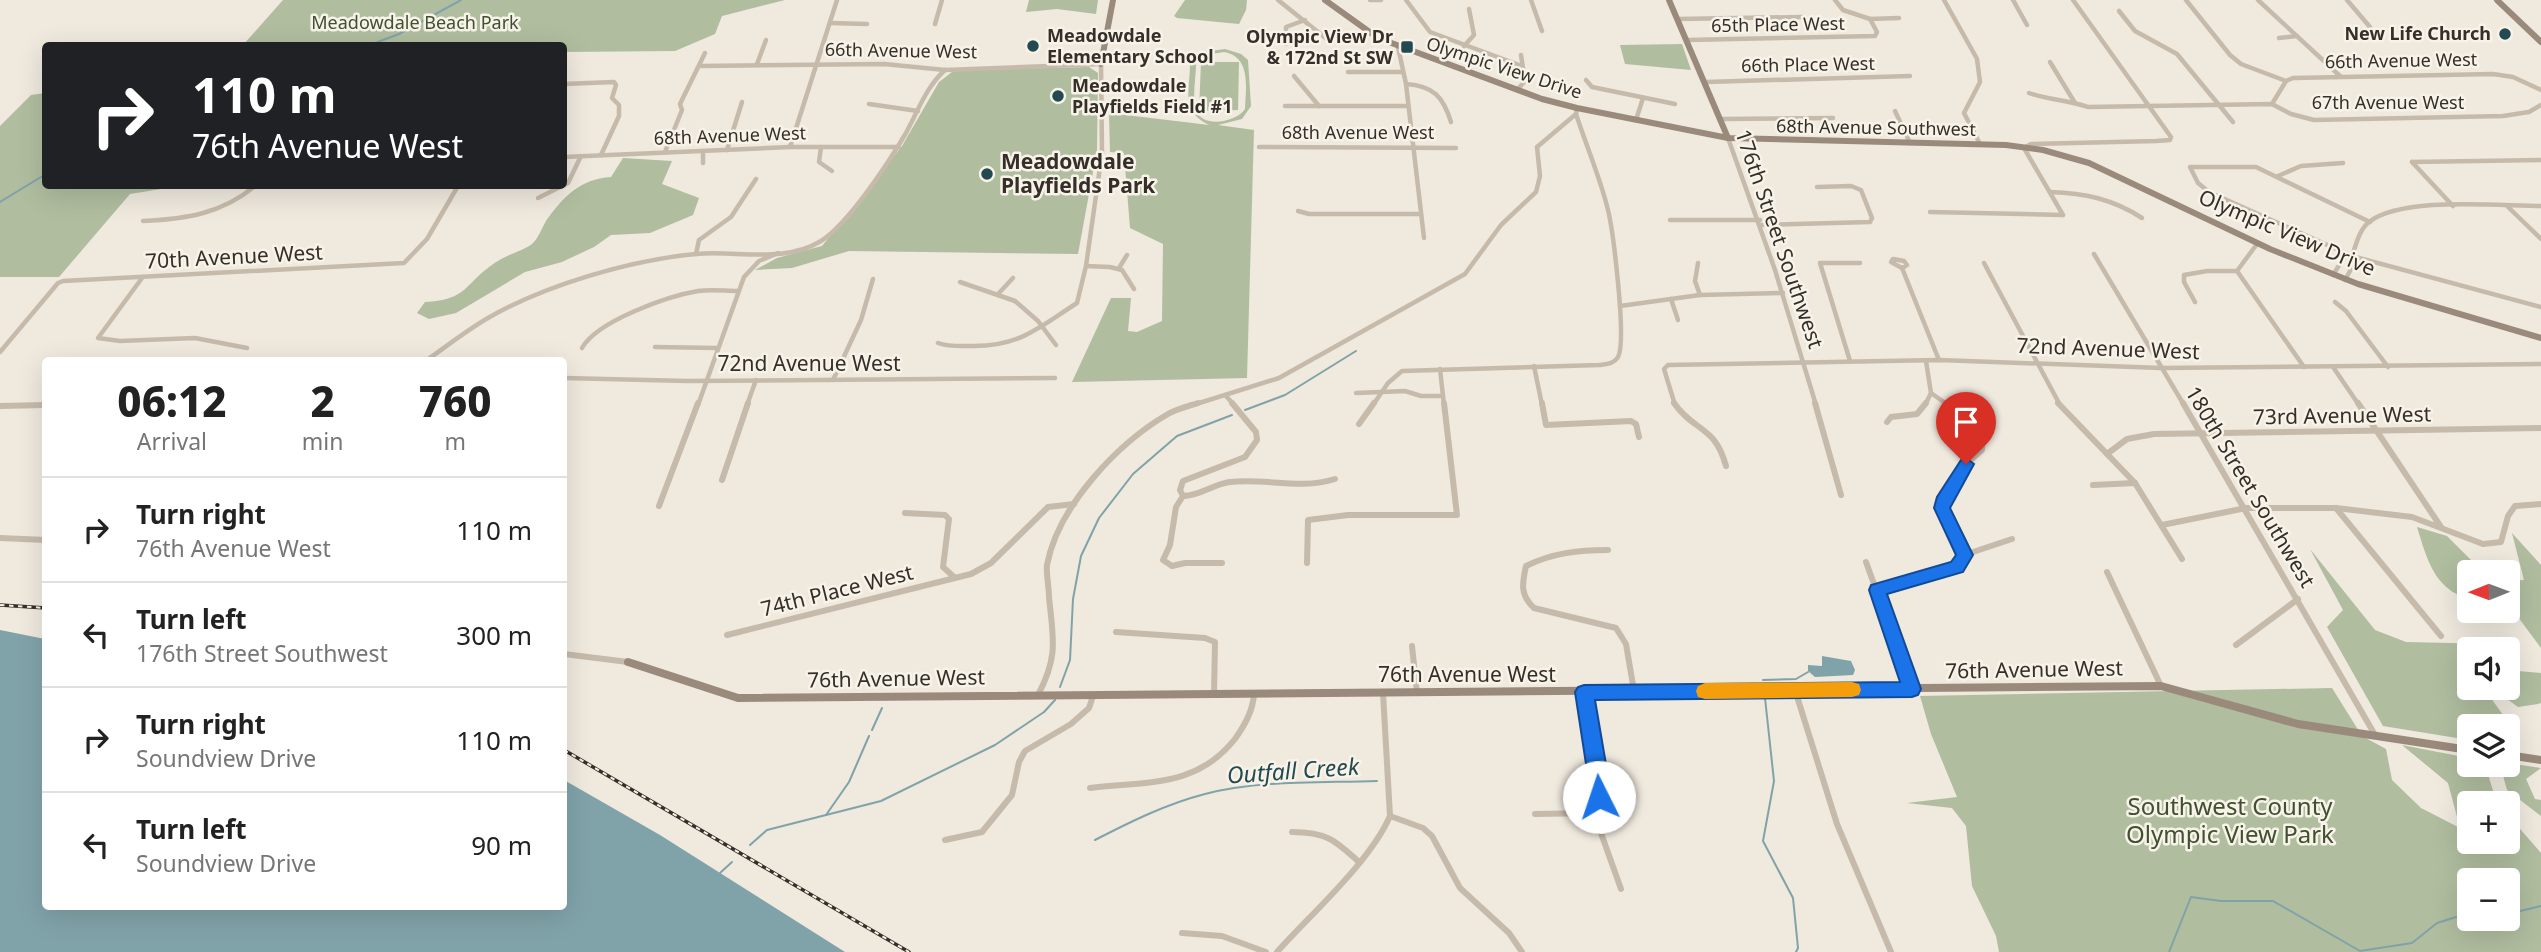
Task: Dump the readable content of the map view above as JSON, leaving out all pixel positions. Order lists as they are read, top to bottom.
{
  "streets": {
    "street": [
      "65th Place West",
      "66th Avenue West",
      "66th Place West",
      "Olympic View Drive",
      "67th Avenue West",
      "68th Avenue Southwest",
      "68th Avenue West",
      "176th Street Southwest",
      "70th Avenue West",
      "72nd Avenue West",
      "73rd Avenue West",
      "180th Street Southwest",
      "74th Place West",
      "76th Avenue West"
    ]
  },
  "crossings": [
    ["65th Place West", "176th Street Southwest"],
    ["66th Place West", "176th Street Southwest"],
    ["Olympic View Drive", "68th Avenue Southwest"],
    ["Olympic View Drive", "176th Street Southwest"],
    ["68th Avenue Southwest", "176th Street Southwest"],
    ["176th Street Southwest", "72nd Avenue West"],
    ["72nd Avenue West", "180th Street Southwest"],
    ["73rd Avenue West", "180th Street Southwest"],
    ["180th Street Southwest", "76th Avenue West"]
  ],
  "water": ["Outfall Creek"],
  "parks": ["Meadowdale Beach Park", "Southwest County Olympic View Park"],
  "places": {
    "other": [
      "New Life Church",
      "Meadowdale Elementary School",
      "Meadowdale Playfields Field #1",
      "Meadowdale Playfields Park"
    ],
    "transit": ["Olympic View Dr & 172nd St SW"]
  },
  "north": "left",
  "page": {
    "turn": ["110 m", "76th Avenue West"],
    "eta": [
      "06:12",
      "Arrival",
      "2",
      "min",
      "760",
      "m"
    ],
    "list": [
      {
        "name": "Turn right",
        "note": "76th Avenue West",
        "value": "110 m"
      },
      {
        "name": "Turn left",
        "note": "176th Street Southwest",
        "value": "300 m"
      },
      {
        "name": "Turn right",
        "note": "Soundview Drive",
        "value": "110 m"
      },
      {
        "name": "Turn left",
        "note": "Soundview Drive",
        "value": "90 m"
      }
    ],
    "map_buttons": ["+", "−"]
  }
}
